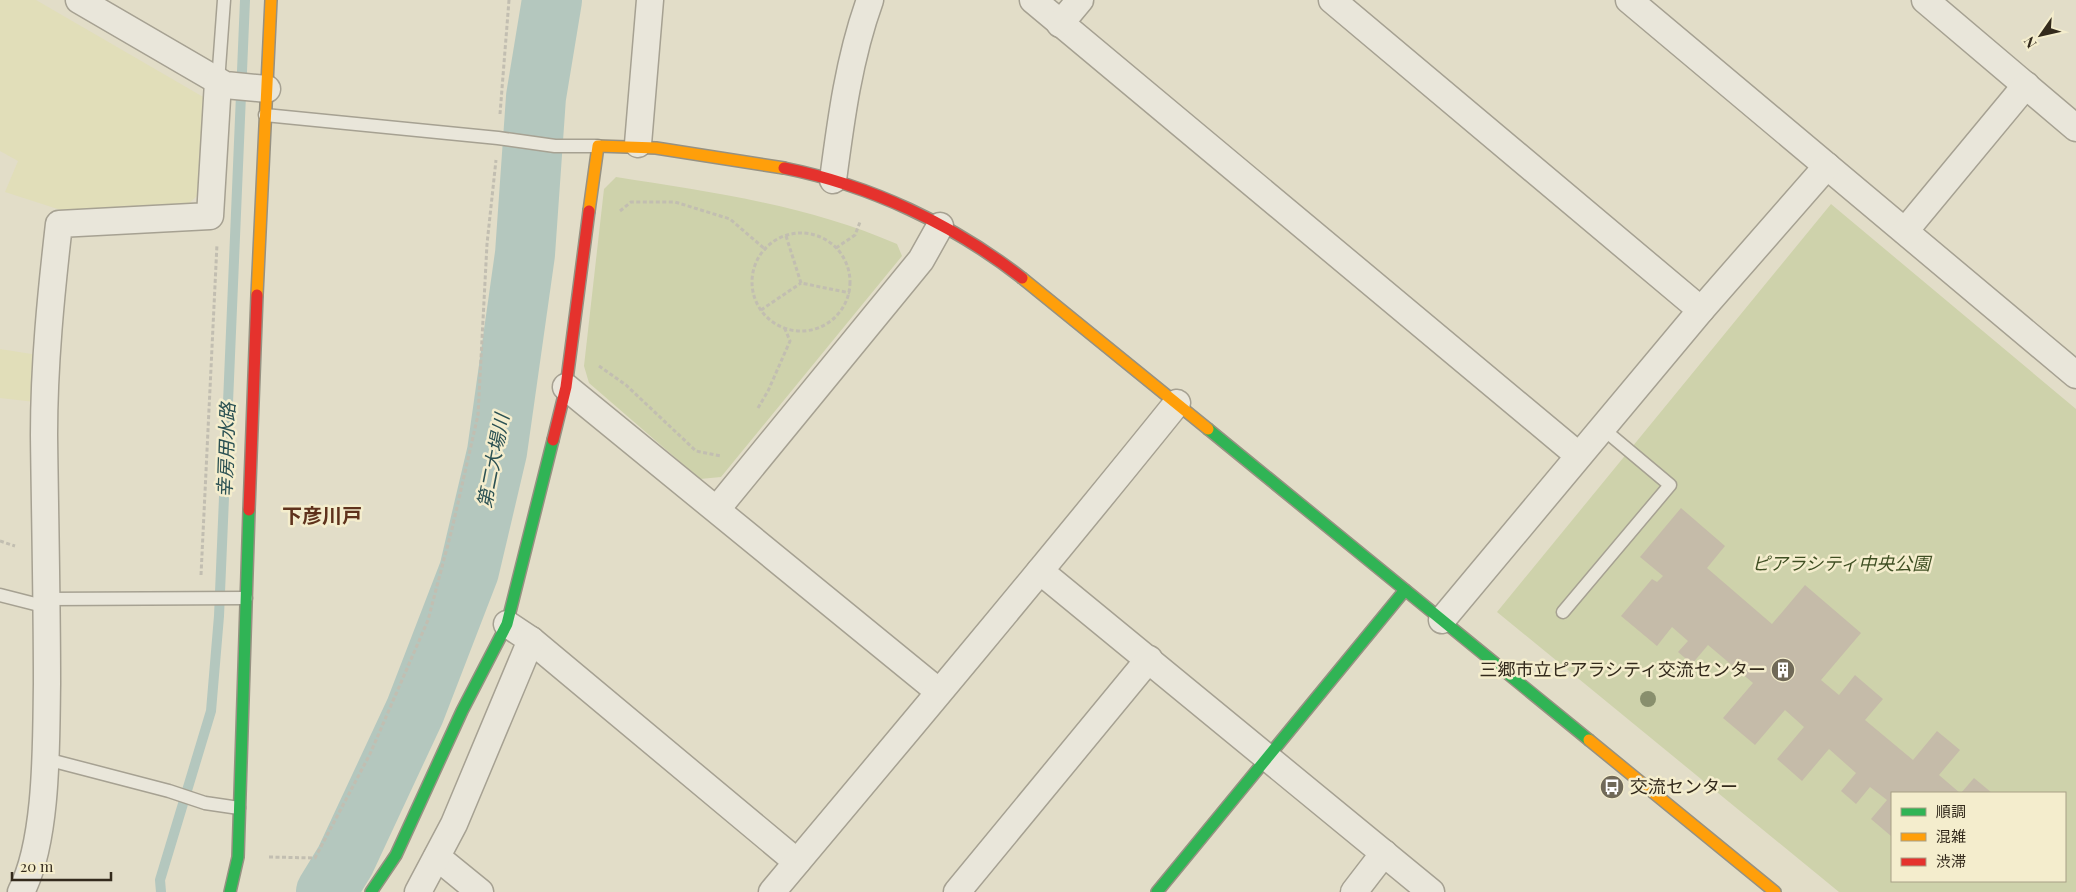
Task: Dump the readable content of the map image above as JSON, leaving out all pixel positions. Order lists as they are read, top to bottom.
{
  "districts": ["下彦川戸"],
  "water": ["幸房用水路", "第二大場川"],
  "parks": ["ピアラシティ中央公園"],
  "places": {
    "building": ["三郷市立ピアラシティ交流センター"],
    "bus stop": ["交流センター"]
  },
  "legend": ["順調", "混雑", "渋滞"],
  "scale_bar": "20 m",
  "north": "bottom left"
}
